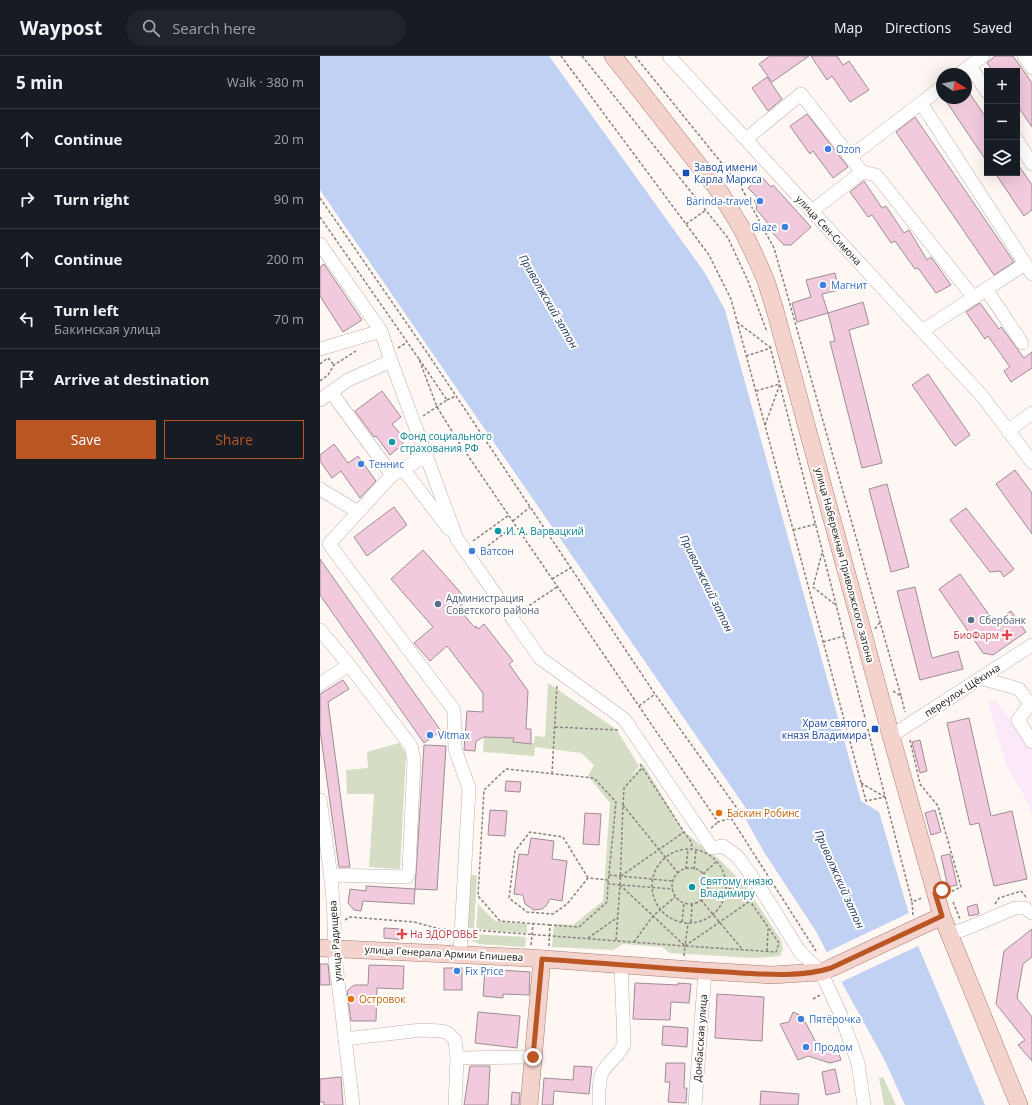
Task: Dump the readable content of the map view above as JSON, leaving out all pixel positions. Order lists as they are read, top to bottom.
{
  "streets": {
    "main road": ["улица Набережная Приволжского затона", "улица Генерала Армии Епишева"],
    "street": [
      "улица Сен-Симона",
      "переулок Щёкина",
      "улица Радищева",
      "Донбасская улица"
    ]
  },
  "crossings": [
    ["улица Набережная Приволжского затона", "переулок Щёкина"],
    ["улица Радищева", "улица Генерала Армии Епишева"],
    ["улица Генерала Армии Епишева", "Донбасская улица"]
  ],
  "water": ["Приволжский затон"],
  "places": {
    "other": [
      "Ozon",
      "Barinda-travel",
      "Glaze",
      "Магнит",
      "Фонд социального страхования РФ",
      "Теннис",
      "И. А. Варвацкий",
      "Ватсон",
      "Администрация Советского района",
      "Сбербанк",
      "Vitmax",
      "Баскин Робинс",
      "Святому князю Владимиру",
      "Fix Price",
      "Островок",
      "Пятёрочка",
      "Продом"
    ],
    "transit": ["Завод имени Карла Маркса", "Храм святого князя Владимира"],
    "health": ["БиоФарм", "На ЗДОРОВЬЕ"]
  },
  "north": "right",
  "page": {
    "header": "Waypost",
    "search": "Search here",
    "nav": ["Map", "Directions", "Saved"],
    "heading": ["5 min", "Walk · 380 m"],
    "map_buttons": ["+", "−"],
    "list": [
      ["Continue", "20 m"],
      ["Turn right", "90 m"],
      ["Continue", "200 m"],
      ["Turn left", "Бакинская улица", "70 m"],
      "Arrive at destination"
    ],
    "buttons": ["Save", "Share"]
  }
}
